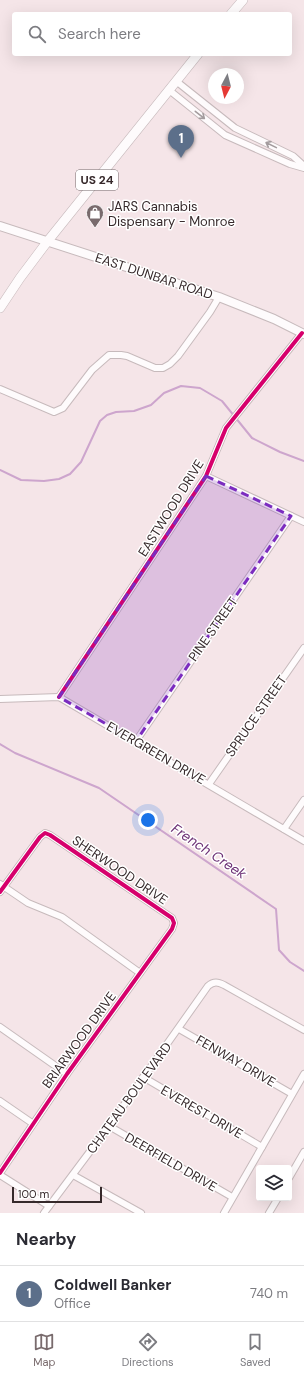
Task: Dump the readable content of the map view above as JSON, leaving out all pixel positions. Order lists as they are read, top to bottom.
{
  "streets": {
    "main road": ["US 24"],
    "street": [
      "EAST DUNBAR ROAD",
      "EASTWOOD DRIVE",
      "PINE STREET",
      "SPRUCE STREET",
      "EVERGREEN DRIVE",
      "SHERWOOD DRIVE",
      "BRIARWOOD DRIVE",
      "FENWAY DRIVE",
      "CHATEAU BOULEVARD",
      "EVEREST DRIVE",
      "DEERFIELD DRIVE"
    ]
  },
  "crossings": [
    ["US 24", "EAST DUNBAR ROAD"],
    ["EAST DUNBAR ROAD", "EASTWOOD DRIVE"],
    ["EASTWOOD DRIVE", "EVERGREEN DRIVE"],
    ["PINE STREET", "EVERGREEN DRIVE"],
    ["SPRUCE STREET", "EVERGREEN DRIVE"],
    ["SHERWOOD DRIVE", "BRIARWOOD DRIVE"],
    ["FENWAY DRIVE", "CHATEAU BOULEVARD"],
    ["CHATEAU BOULEVARD", "EVEREST DRIVE"],
    ["CHATEAU BOULEVARD", "DEERFIELD DRIVE"]
  ],
  "water": ["French Creek"],
  "places": {
    "shop": ["JARS Cannabis Dispensary - Monroe"]
  },
  "scale_bar": "100 m",
  "north": "bottom",
  "page": {
    "search": "Search here",
    "pins": "1",
    "scale": "100 m",
    "heading": "Nearby",
    "list": [
      {
        "mark": "1",
        "name": "Coldwell Banker",
        "note": "Office",
        "value": "740 m"
      }
    ],
    "nav": ["Map", "Directions", "Saved"]
  }
}
